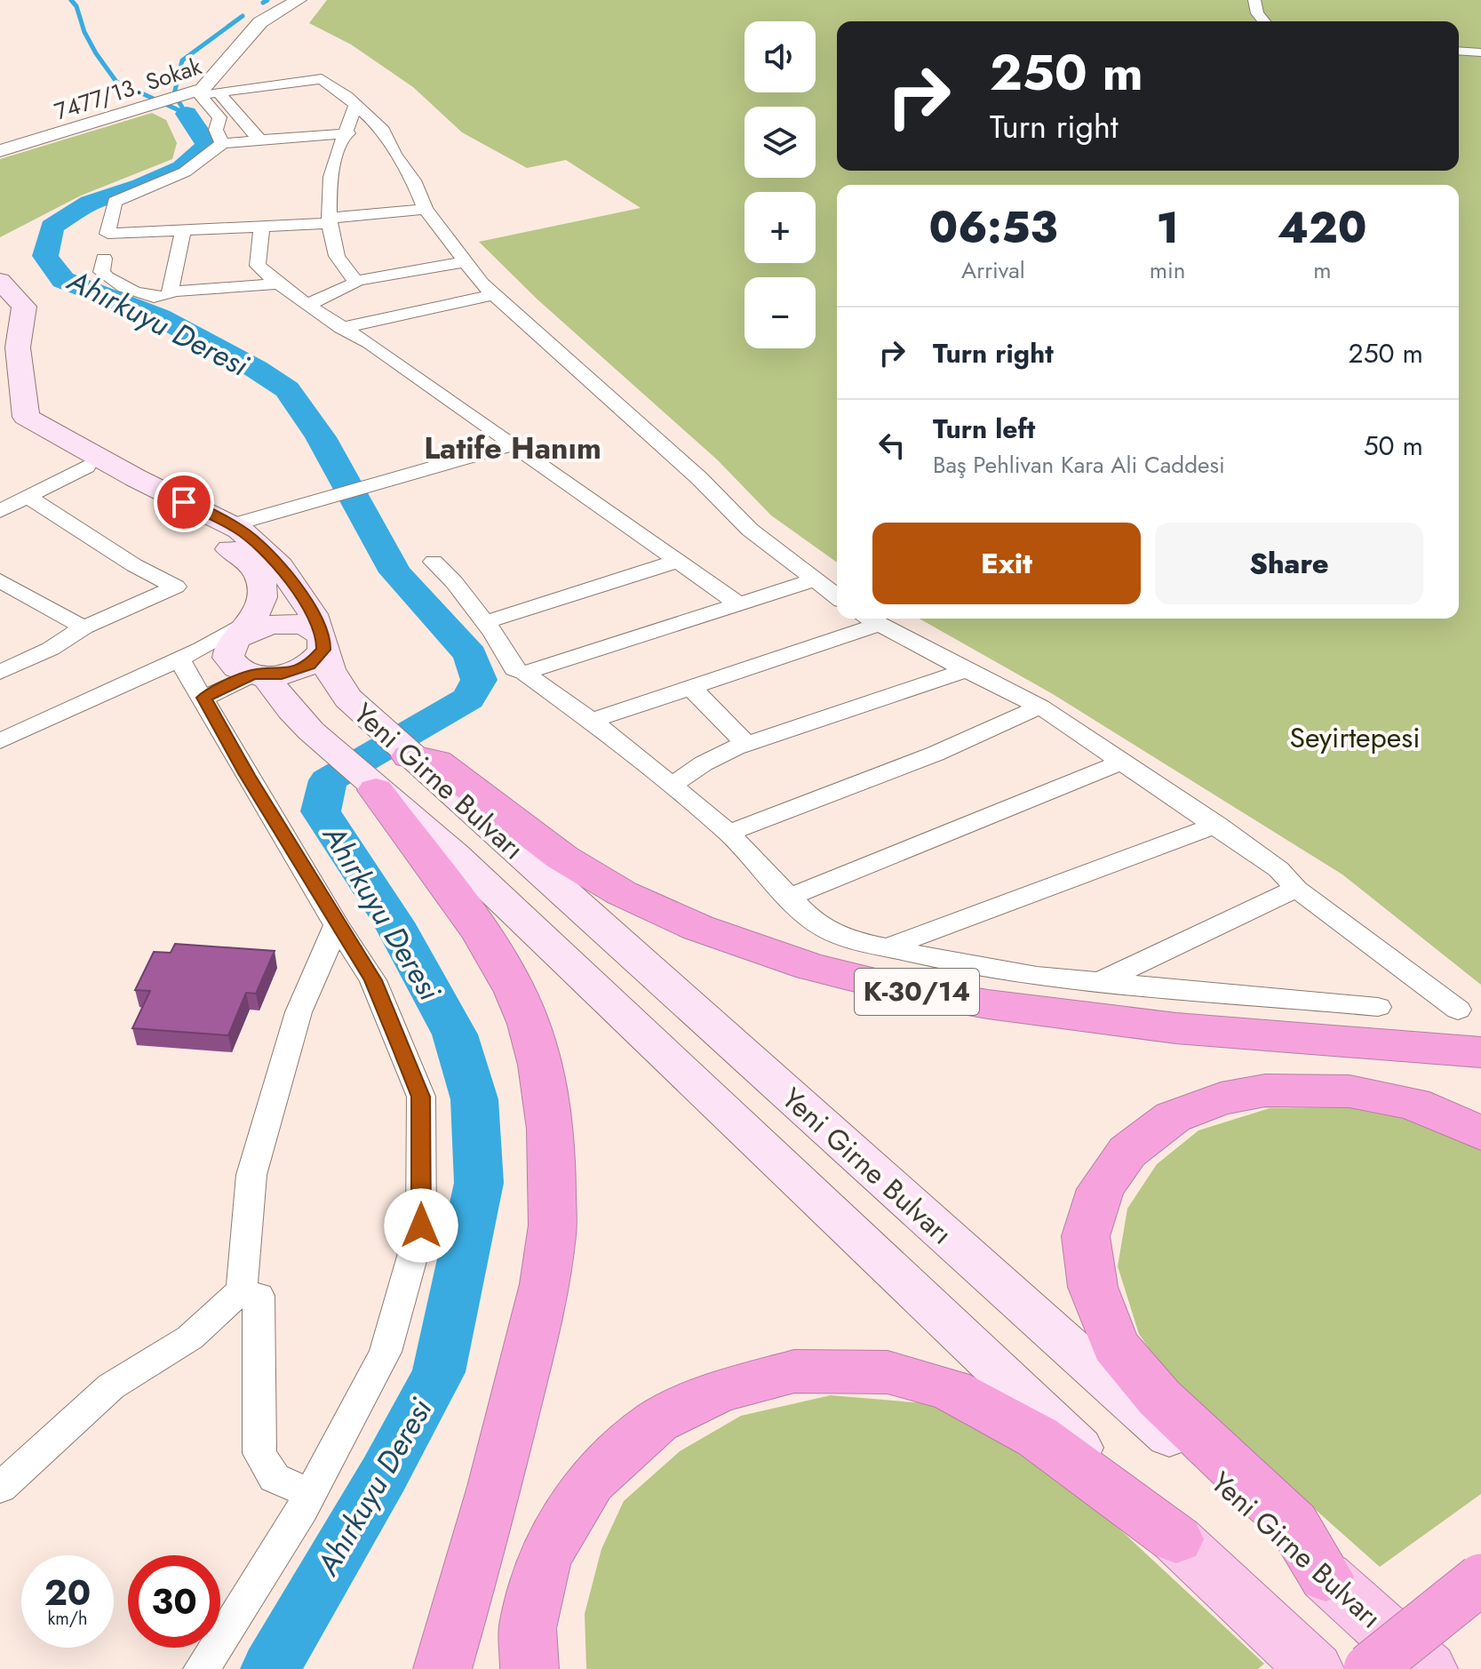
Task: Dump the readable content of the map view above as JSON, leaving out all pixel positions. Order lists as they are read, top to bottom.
{
  "streets": {
    "highway": ["K-30/14"],
    "main road": ["Yeni Girne Bulvarı"],
    "street": ["7477/13. Sokak"]
  },
  "crossings": [
    ["Yeni Girne Bulvarı", "K-30/14"]
  ],
  "districts": ["Latife Hanım"],
  "water": ["Ahırkuyu Deresi"],
  "parks": ["Seyirtepesi"],
  "page": {
    "map_buttons": ["+", "−"],
    "turn": ["250 m", "Turn right"],
    "eta": [
      "06:53",
      "Arrival",
      "1",
      "min",
      "420",
      "m"
    ],
    "list": [
      {
        "name": "Turn right",
        "value": "250 m"
      },
      {
        "name": "Turn left",
        "note": "Baş Pehlivan Kara Ali Caddesi",
        "value": "50 m"
      }
    ],
    "buttons": ["Exit", "Share"],
    "speed": "20 km/h",
    "limit": "30"
  }
}
